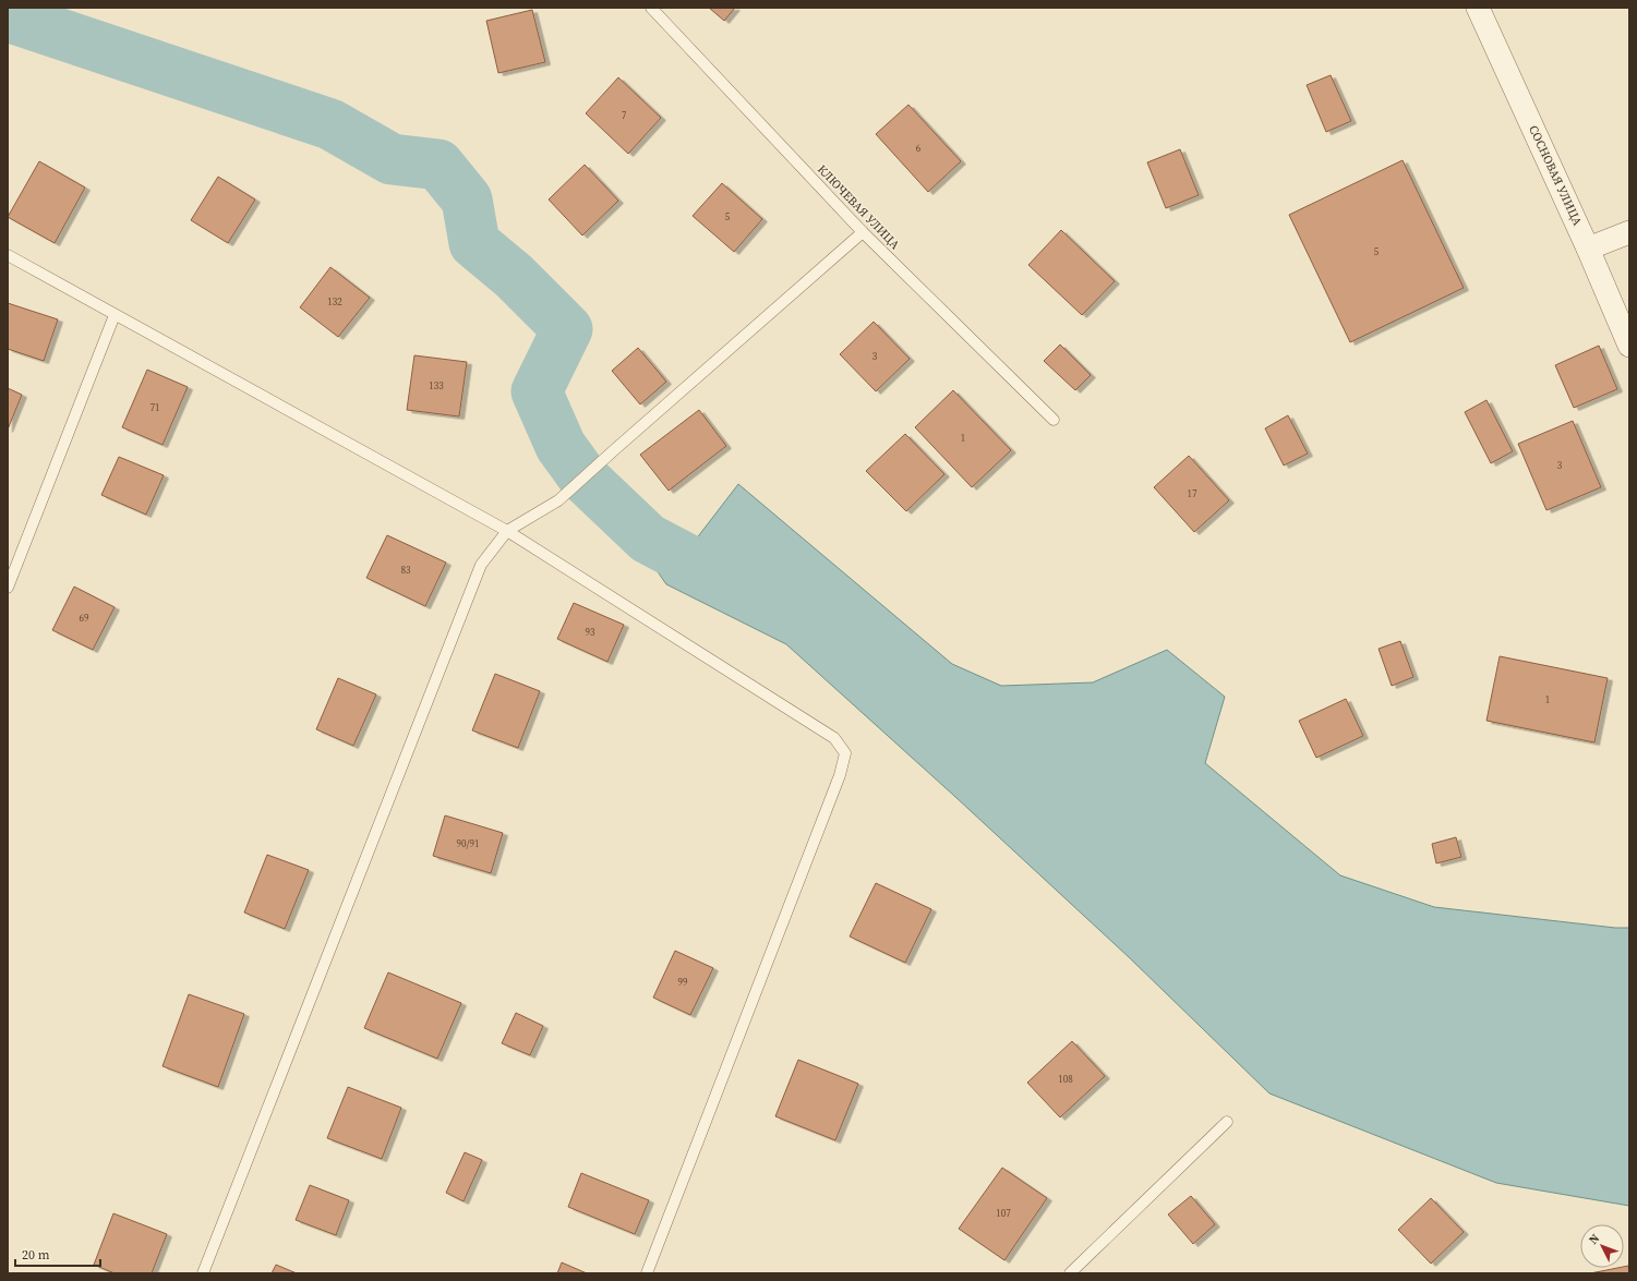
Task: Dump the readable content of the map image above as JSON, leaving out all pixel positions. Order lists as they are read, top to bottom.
{
  "streets": {
    "street": ["СОСНОВАЯ УЛИЦА"],
    "lane": ["КЛЮЧЕВАЯ УЛИЦА"]
  },
  "house_numbers": [
    "7",
    "6",
    "5",
    "5",
    "132",
    "3",
    "133",
    "71",
    "1",
    "3",
    "17",
    "83",
    "69",
    "93",
    "1",
    "90/91",
    "99",
    "108",
    "107"
  ],
  "scale_bar": "20 m",
  "north": "top left"
}
